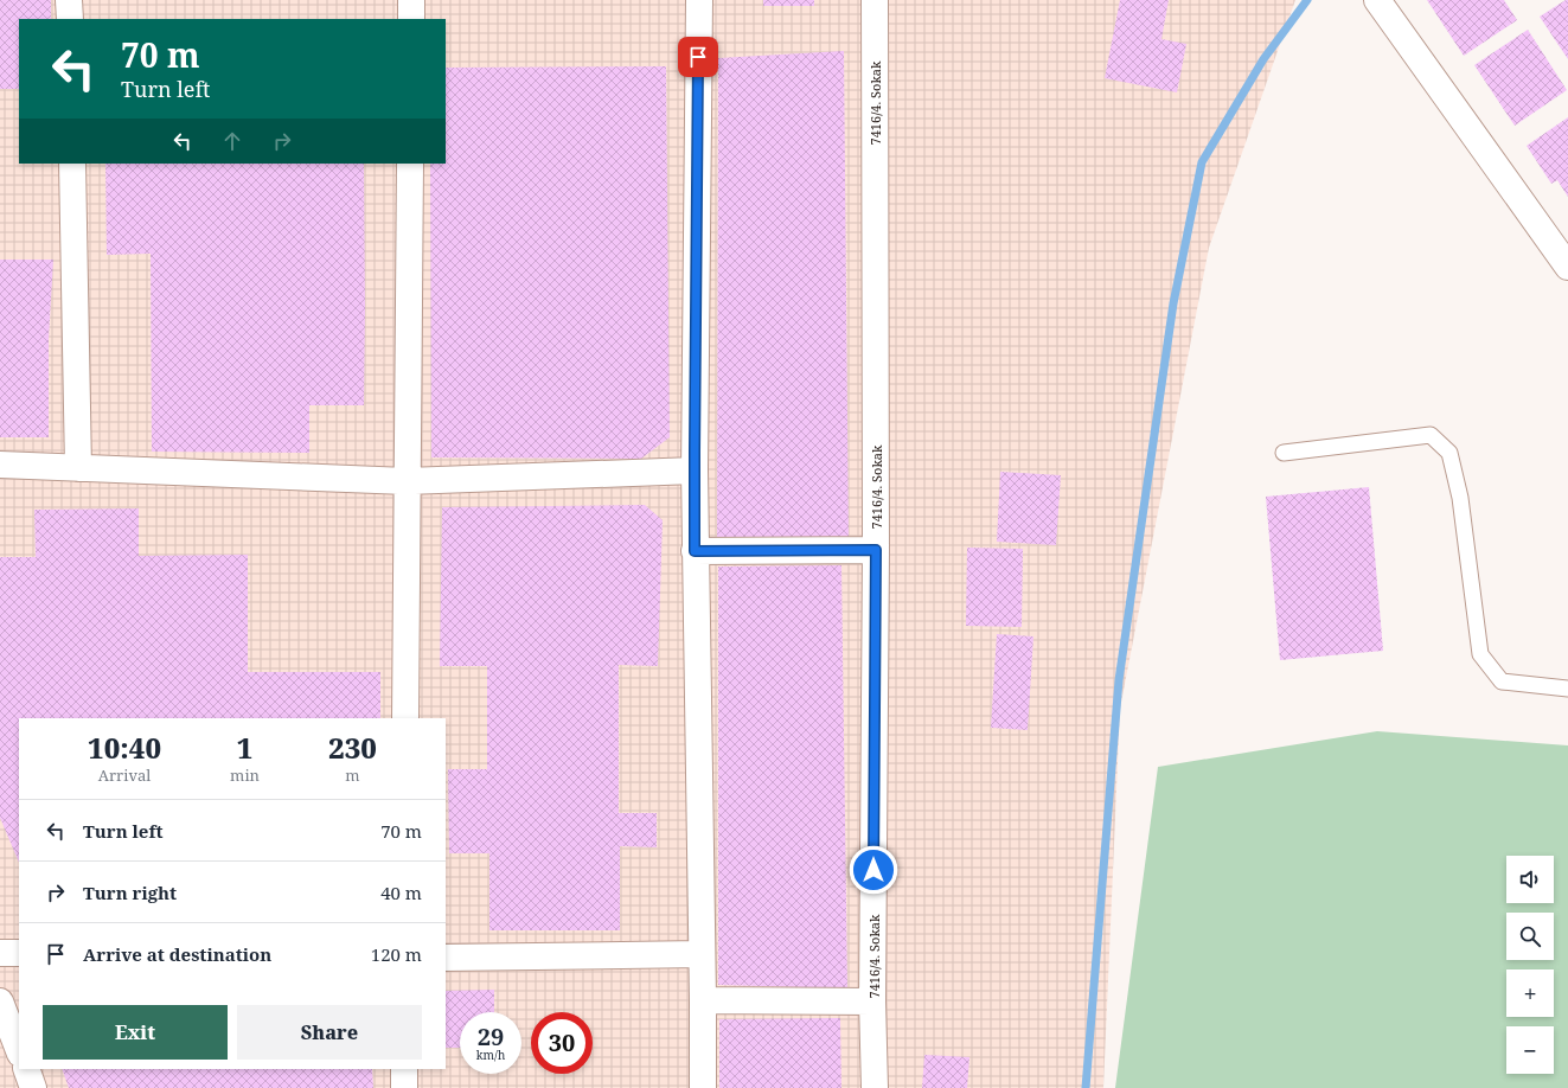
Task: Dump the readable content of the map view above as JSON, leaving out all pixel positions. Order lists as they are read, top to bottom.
{
  "streets": {
    "street": ["7416/4. Sokak"]
  },
  "page": {
    "turn": ["70 m", "Turn left"],
    "eta": [
      "10:40",
      "Arrival",
      "1",
      "min",
      "230",
      "m"
    ],
    "list": [
      {
        "name": "Turn left",
        "value": "70 m"
      },
      {
        "name": "Turn right",
        "value": "40 m"
      },
      {
        "name": "Arrive at destination",
        "value": "120 m"
      }
    ],
    "map_buttons": ["+", "−"],
    "buttons": ["Exit", "Share"],
    "speed": "29 km/h",
    "limit": "30"
  }
}
